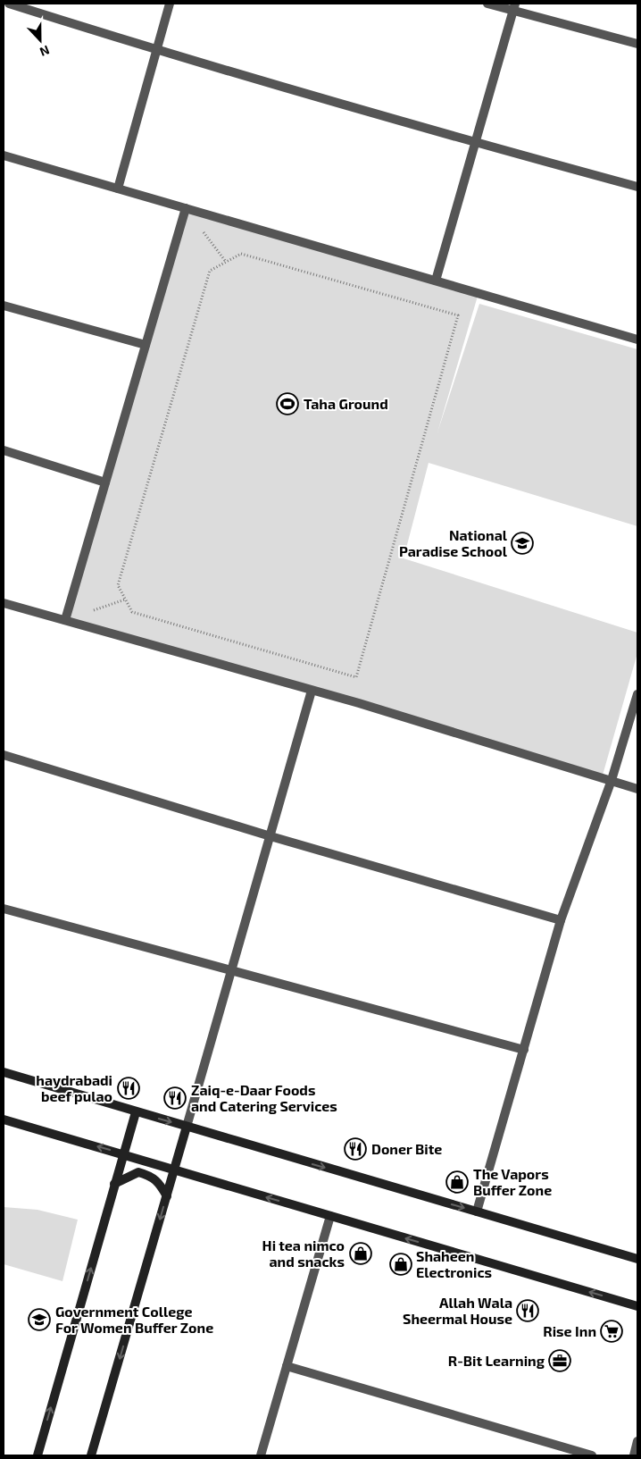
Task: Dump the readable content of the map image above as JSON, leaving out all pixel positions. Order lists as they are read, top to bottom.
{
  "places": {
    "sports": ["Taha Ground"],
    "school or university": ["National Paradise School", "Government College For Women Buffer Zone"],
    "restaurant": [
      "haydrabadi beef pulao",
      "Zaiq-e-Daar Foods and Catering Services",
      "Doner Bite",
      "Allah Wala Sheermal House"
    ],
    "shop": ["The Vapors Buffer Zone", "Hi tea nimco and snacks", "Shaheen Electronics"],
    "supermarket": ["Rise Inn"],
    "office": ["R-Bit Learning"]
  },
  "north": "bottom"
}
